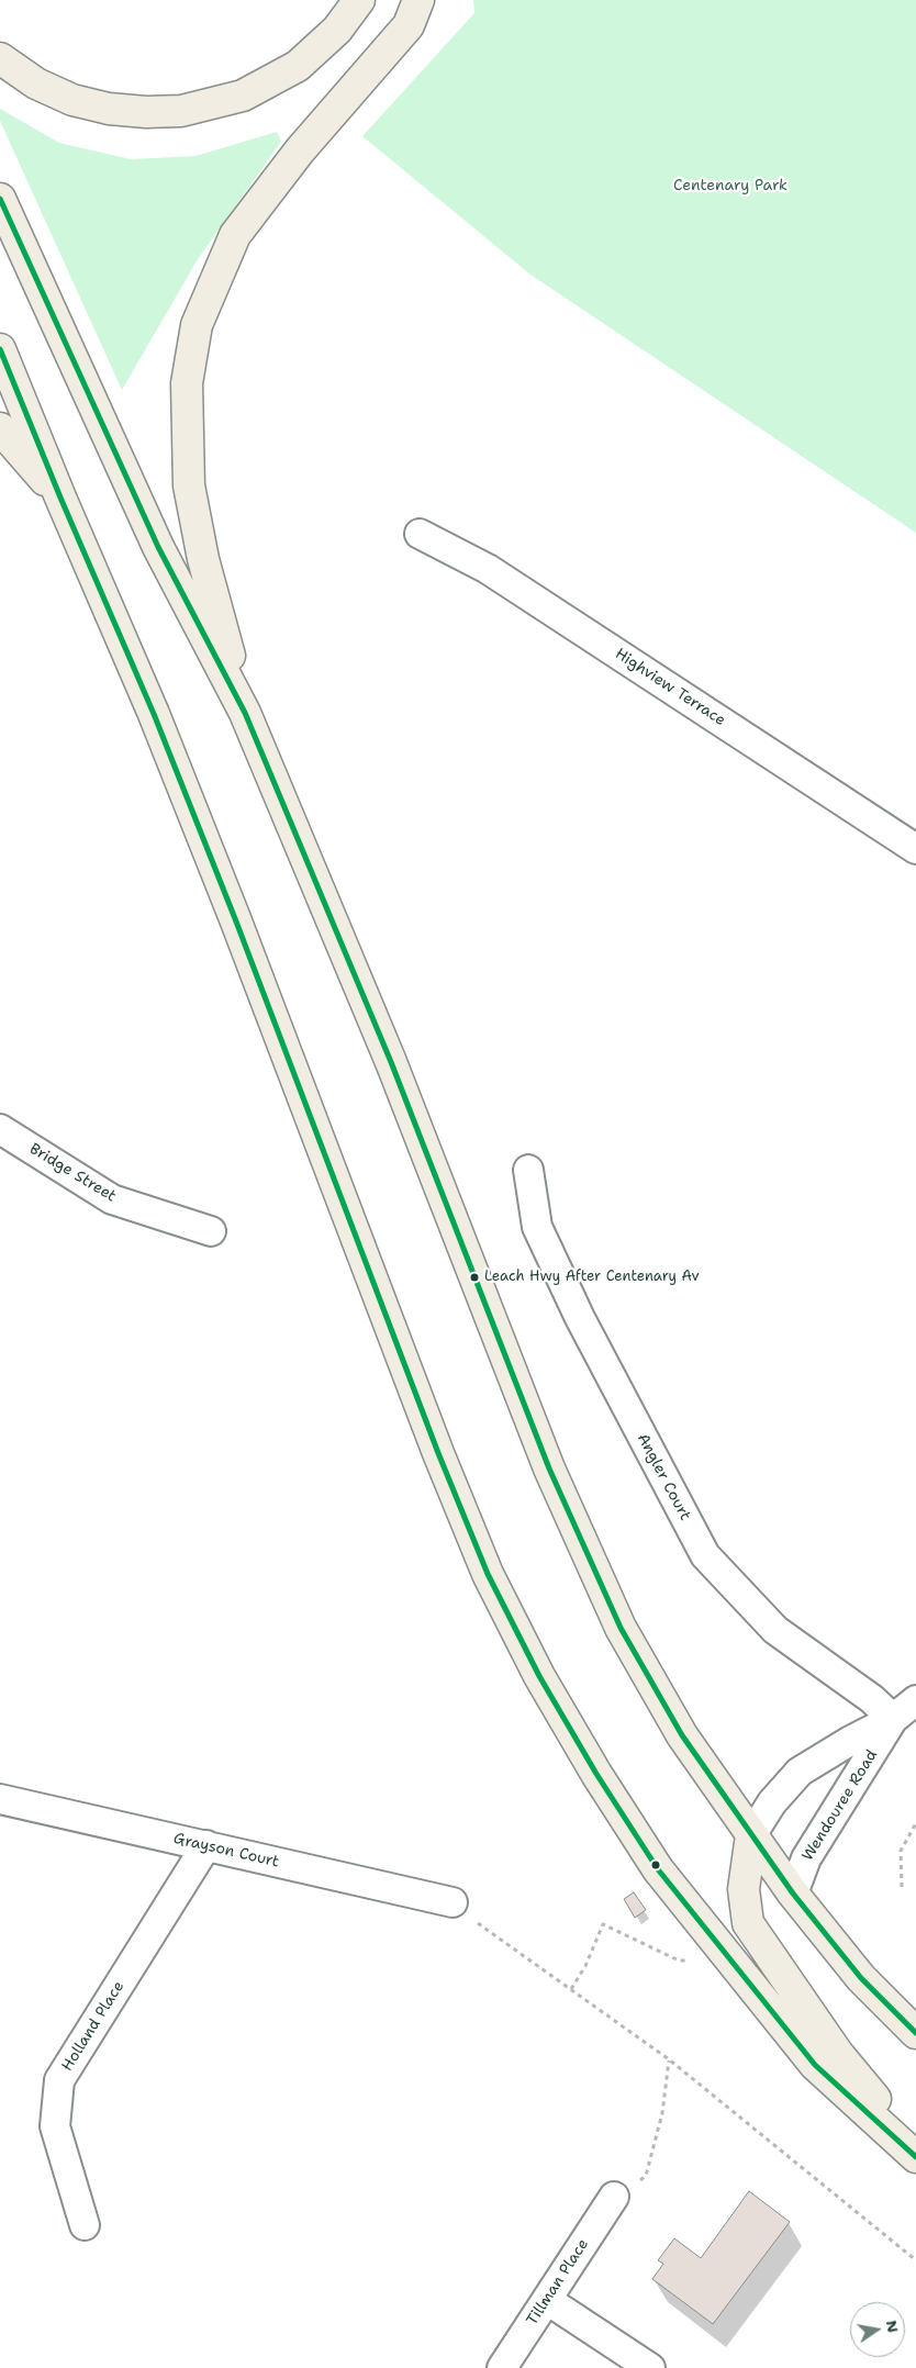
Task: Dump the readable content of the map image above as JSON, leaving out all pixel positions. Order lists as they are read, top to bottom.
{
  "streets": {
    "street": [
      "Highview Terrace",
      "Bridge Street",
      "Angler Court",
      "Wendouree Road",
      "Grayson Court",
      "Holland Place",
      "Tillman Place"
    ]
  },
  "crossings": [
    ["Angler Court", "Wendouree Road"],
    ["Grayson Court", "Holland Place"]
  ],
  "parks": ["Centenary Park"],
  "places": ["Leach Hwy After Centenary Av"],
  "north": "right"
}
